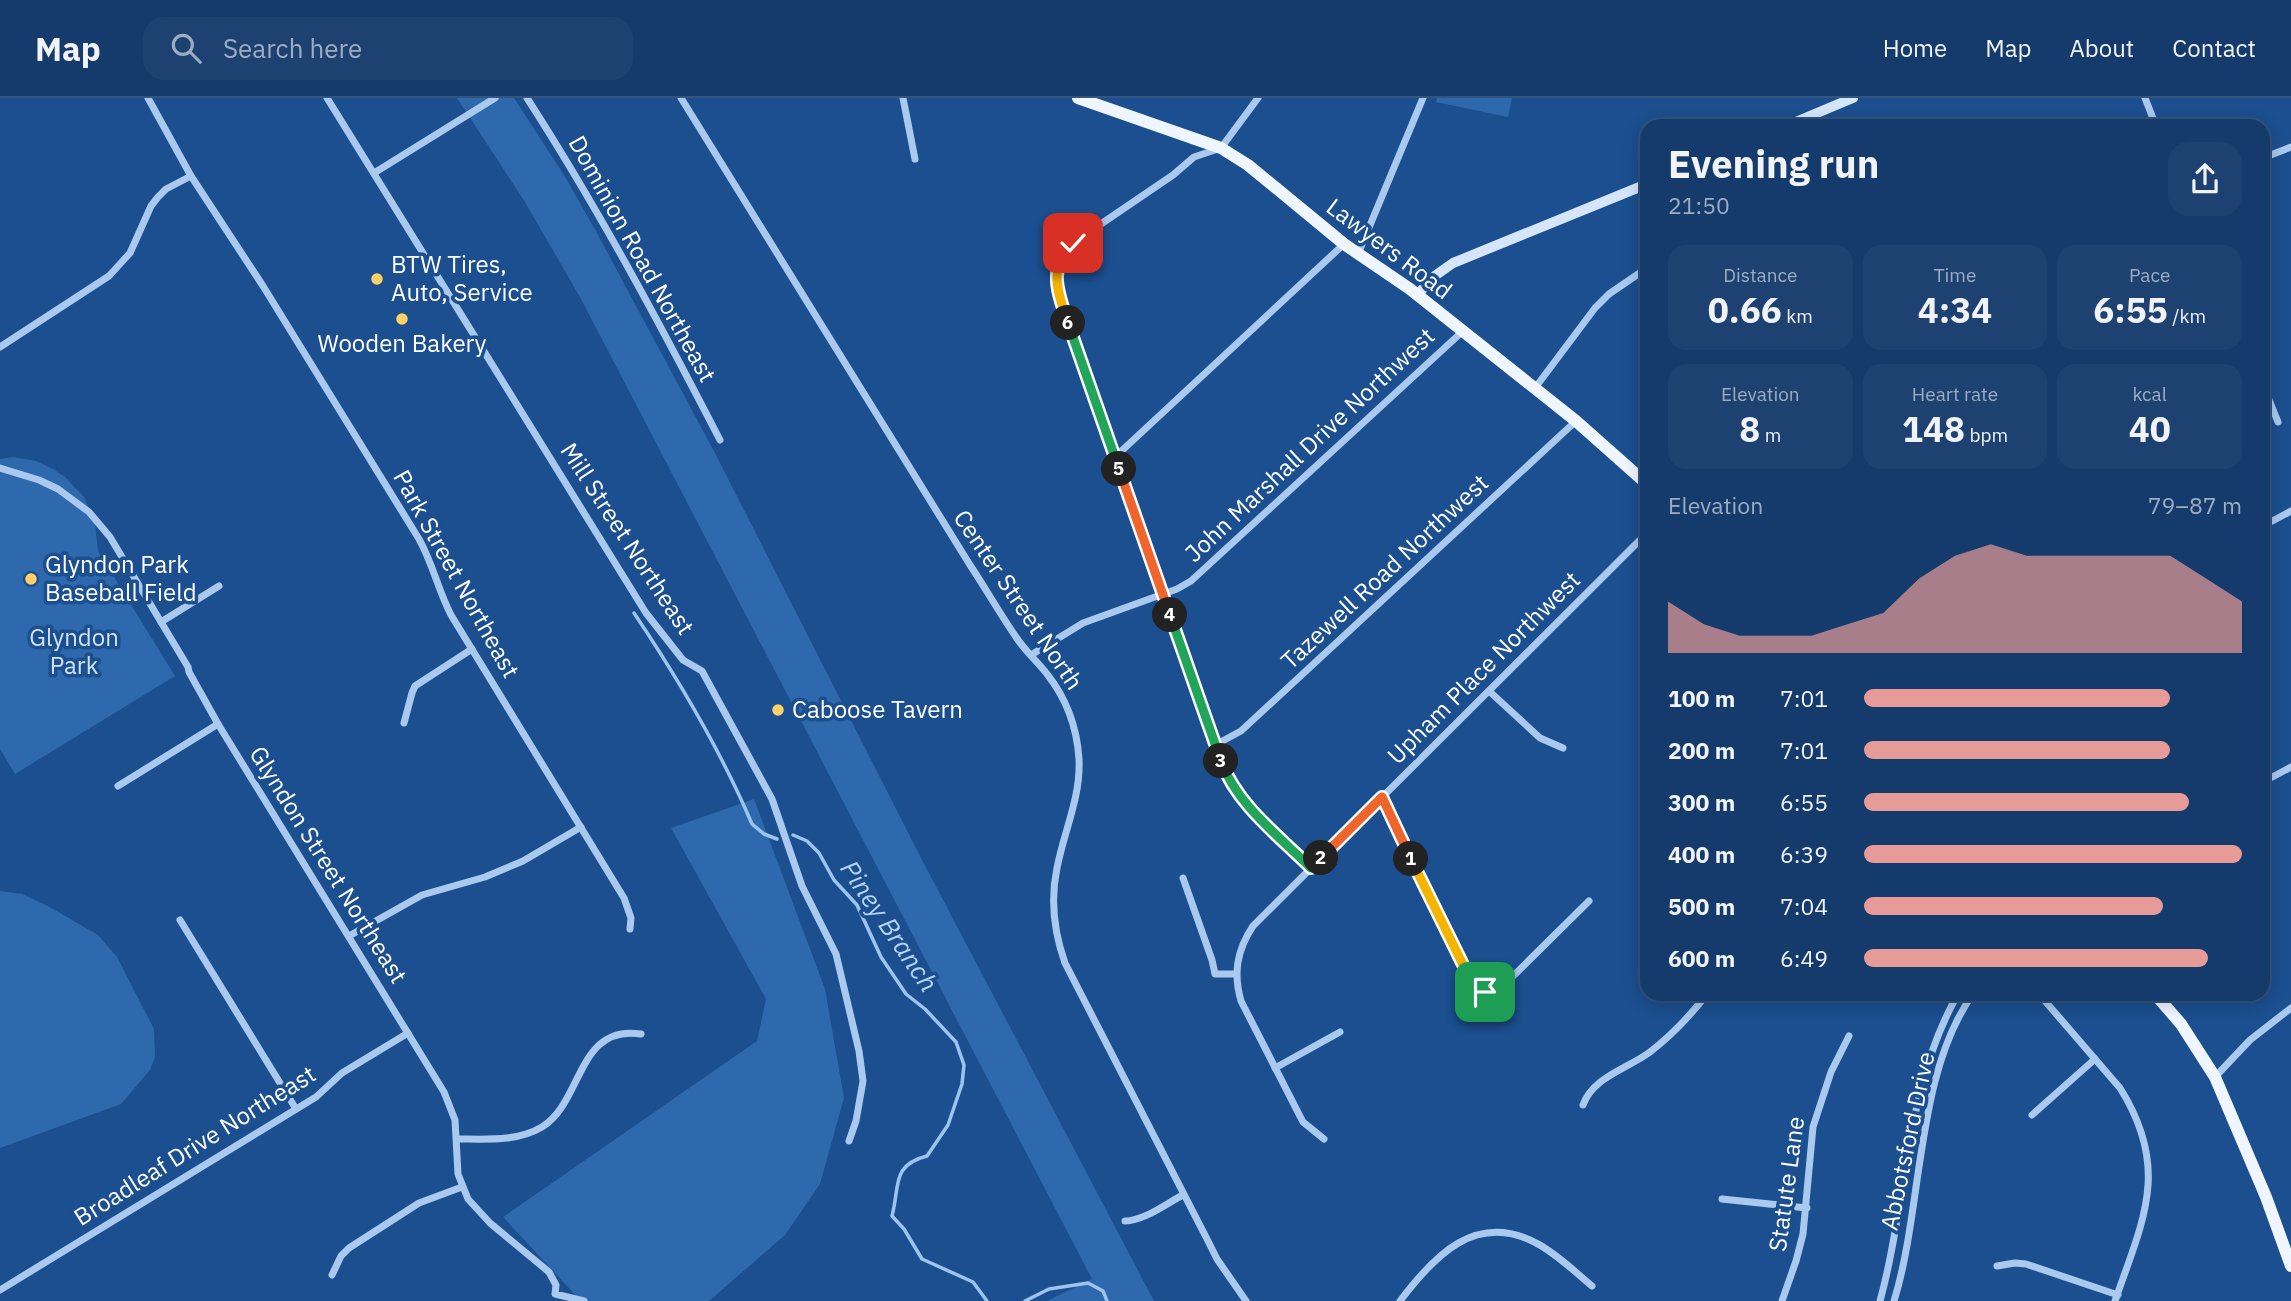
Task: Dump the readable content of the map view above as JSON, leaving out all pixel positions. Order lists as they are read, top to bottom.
{
  "streets": {
    "main road": ["Lawyers Road"],
    "street": [
      "Dominion Road Northeast",
      "John Marshall Drive Northwest",
      "Mill Street Northeast",
      "Tazewell Road Northwest",
      "Park Street Northeast",
      "Center Street North",
      "Upham Place Northwest",
      "Glyndon Street Northeast",
      "Abbotsford Drive",
      "Broadleaf Drive Northeast",
      "Statute Lane"
    ]
  },
  "crossings": [
    ["Lawyers Road", "John Marshall Drive Northwest"],
    ["Lawyers Road", "Tazewell Road Northwest"],
    ["John Marshall Drive Northwest", "Center Street North"],
    ["Glyndon Street Northeast", "Broadleaf Drive Northeast"]
  ],
  "water": ["Piney Branch"],
  "parks": ["Glyndon Park"],
  "places": [
    "BTW Tires, Auto, Service",
    "Wooden Bakery",
    "Glyndon Park Baseball Field",
    "Caboose Tavern"
  ],
  "page": {
    "header": "Map",
    "search": "Search here",
    "nav": [
      "Home",
      "Map",
      "About",
      "Contact"
    ],
    "heading": ["Evening run", "21:50"],
    "stats": [
      ["Distance", "0.66 km"],
      ["Time", "4:34"],
      ["Pace", "6:55 /km"],
      ["Elevation", "8 m"],
      ["Heart rate", "148 bpm"],
      ["kcal", "40"]
    ],
    "pins": [
      "6",
      "5",
      "4",
      "3",
      "2",
      "1"
    ],
    "chart": ["Elevation", "79–87 m"],
    "list": [
      {
        "name": "100 m",
        "note": "7:01"
      },
      {
        "name": "200 m",
        "note": "7:01"
      },
      {
        "name": "300 m",
        "note": "6:55"
      },
      {
        "name": "400 m",
        "note": "6:39"
      },
      {
        "name": "500 m",
        "note": "7:04"
      },
      {
        "name": "600 m",
        "note": "6:49"
      }
    ]
  }
}
